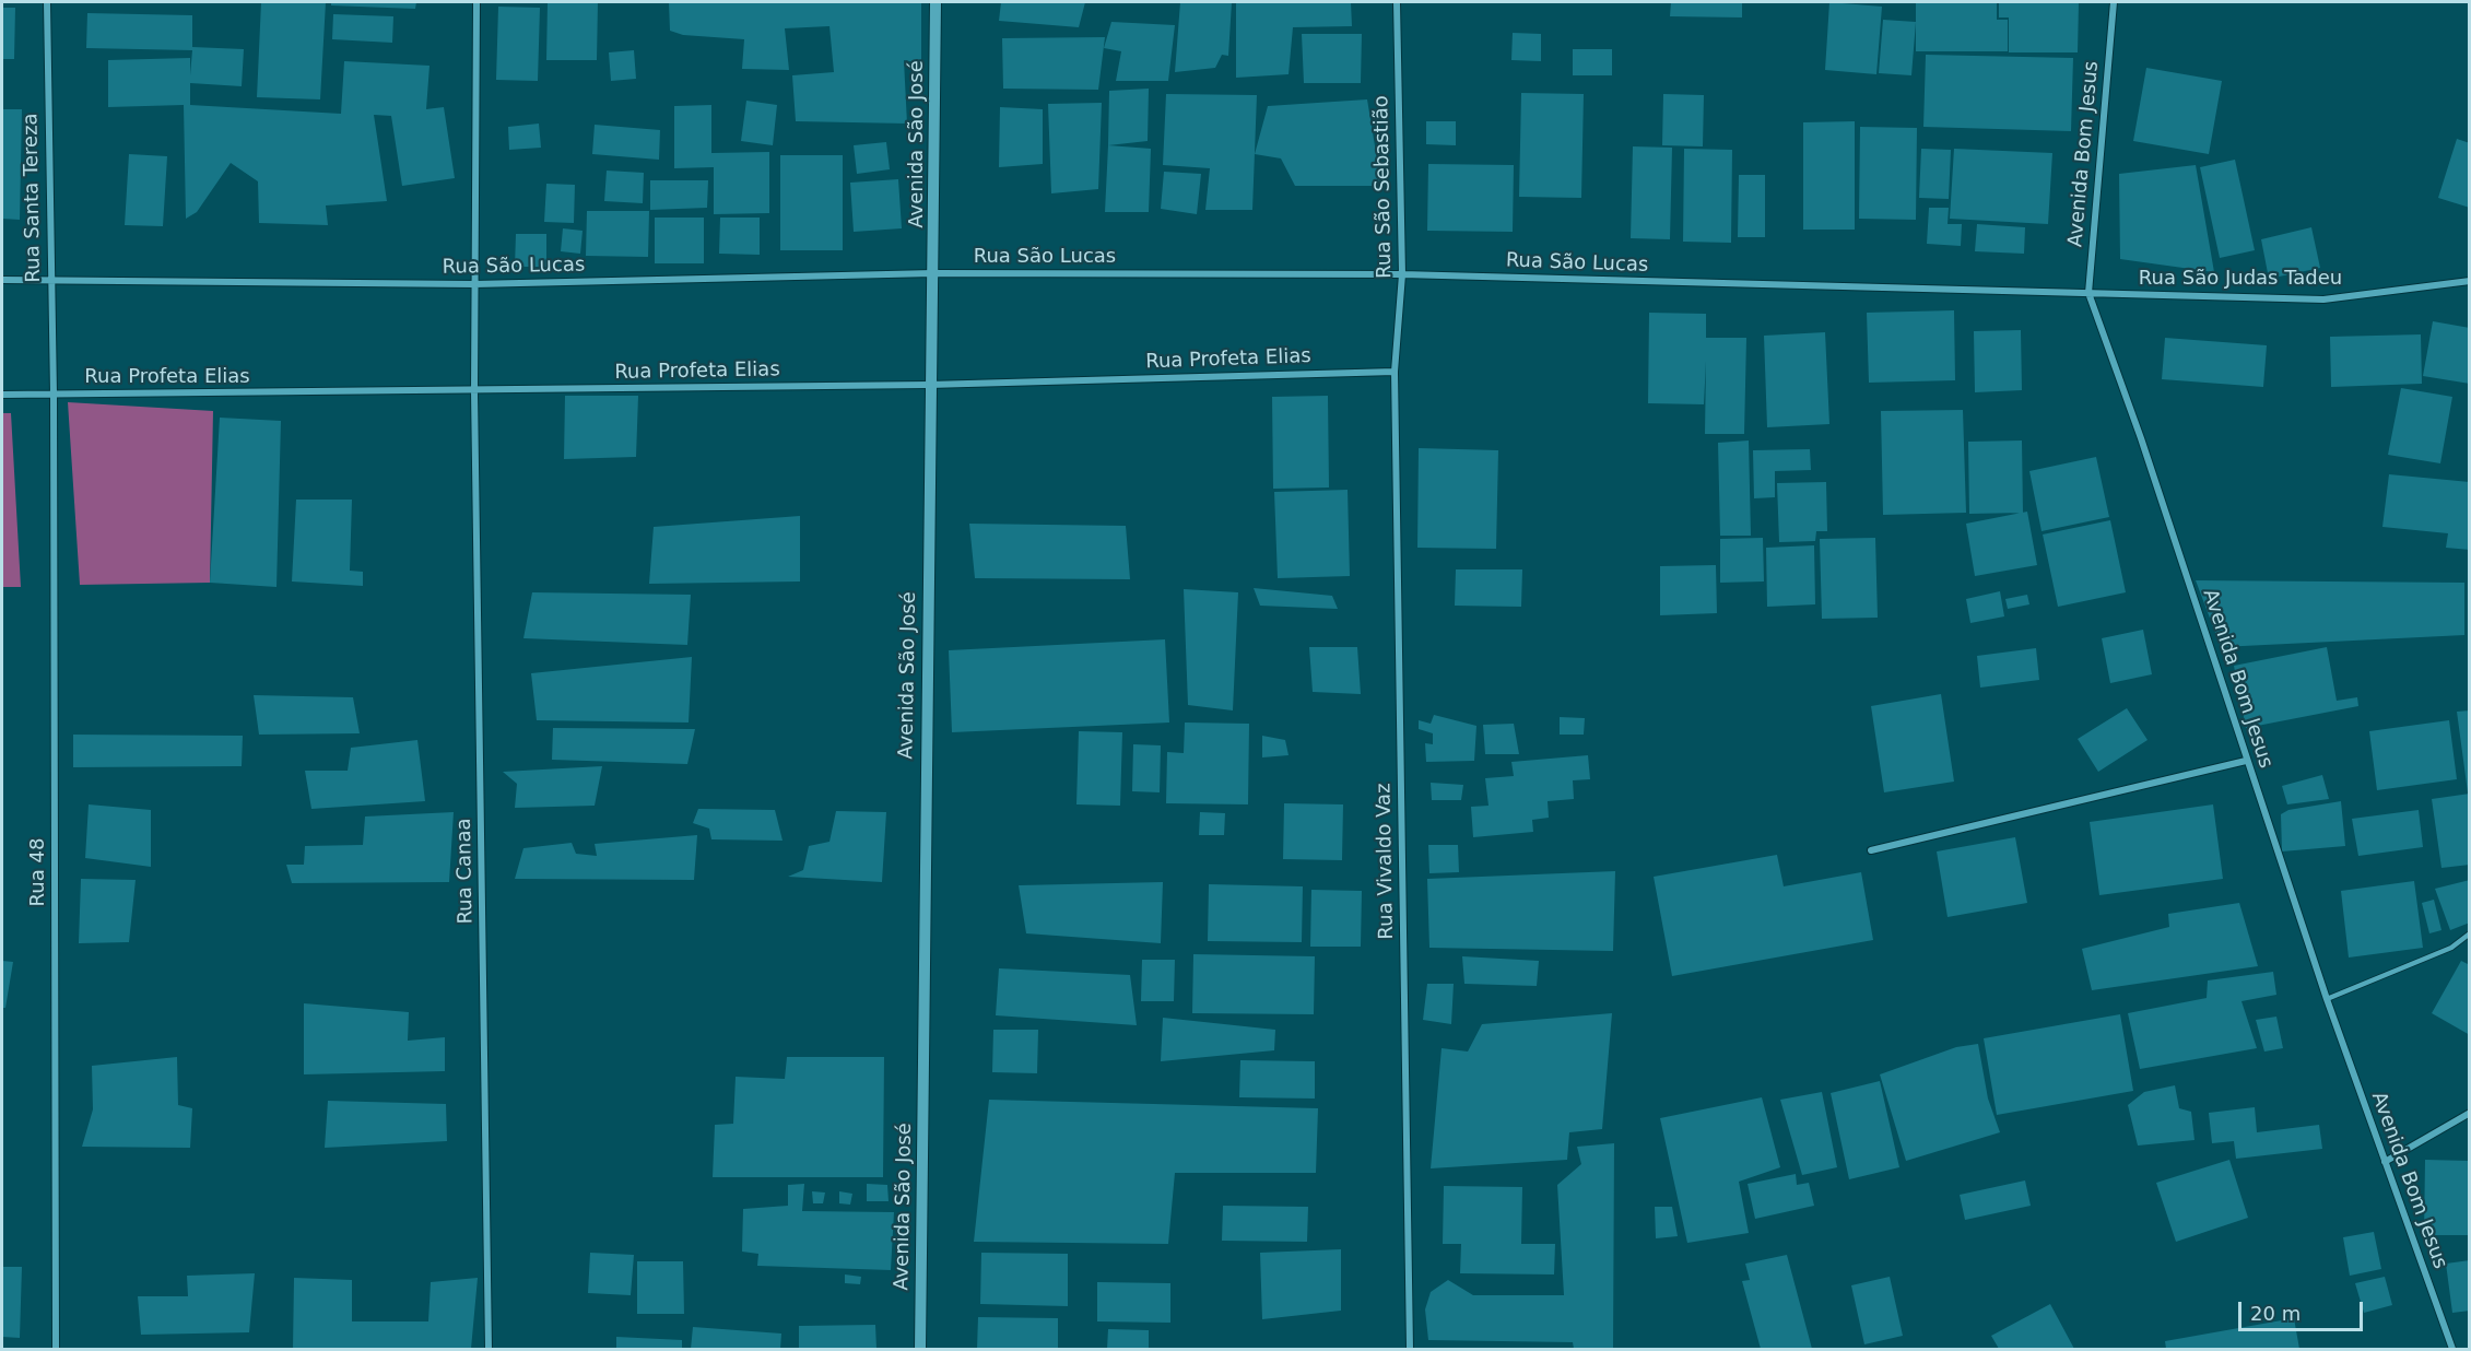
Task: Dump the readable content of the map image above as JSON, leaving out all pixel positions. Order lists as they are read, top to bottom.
{
  "streets": {
    "street": [
      "Avenida São José",
      "Avenida Bom Jesus",
      "Rua São Sebastião",
      "Rua Santa Tereza",
      "Rua São Lucas",
      "Rua São Judas Tadeu",
      "Rua Profeta Elias",
      "Rua Vivaldo Vaz",
      "Rua Canaa",
      "Rua 48"
    ]
  },
  "crossings": [
    ["Avenida São José", "Rua São Lucas"],
    ["Avenida São José", "Rua Profeta Elias"],
    ["Avenida Bom Jesus", "Rua São Lucas"],
    ["Avenida Bom Jesus", "Rua São Judas Tadeu"],
    ["Rua São Sebastião", "Rua São Lucas"],
    ["Rua São Sebastião", "Rua Profeta Elias"],
    ["Rua São Sebastião", "Rua Vivaldo Vaz"],
    ["Rua Santa Tereza", "Rua São Lucas"],
    ["Rua Santa Tereza", "Rua Profeta Elias"],
    ["Rua Santa Tereza", "Rua 48"],
    ["Rua São Lucas", "Rua São Judas Tadeu"],
    ["Rua Profeta Elias", "Rua Vivaldo Vaz"],
    ["Rua Profeta Elias", "Rua Canaa"],
    ["Rua Profeta Elias", "Rua 48"]
  ],
  "scale_bar": "20 m"
}
